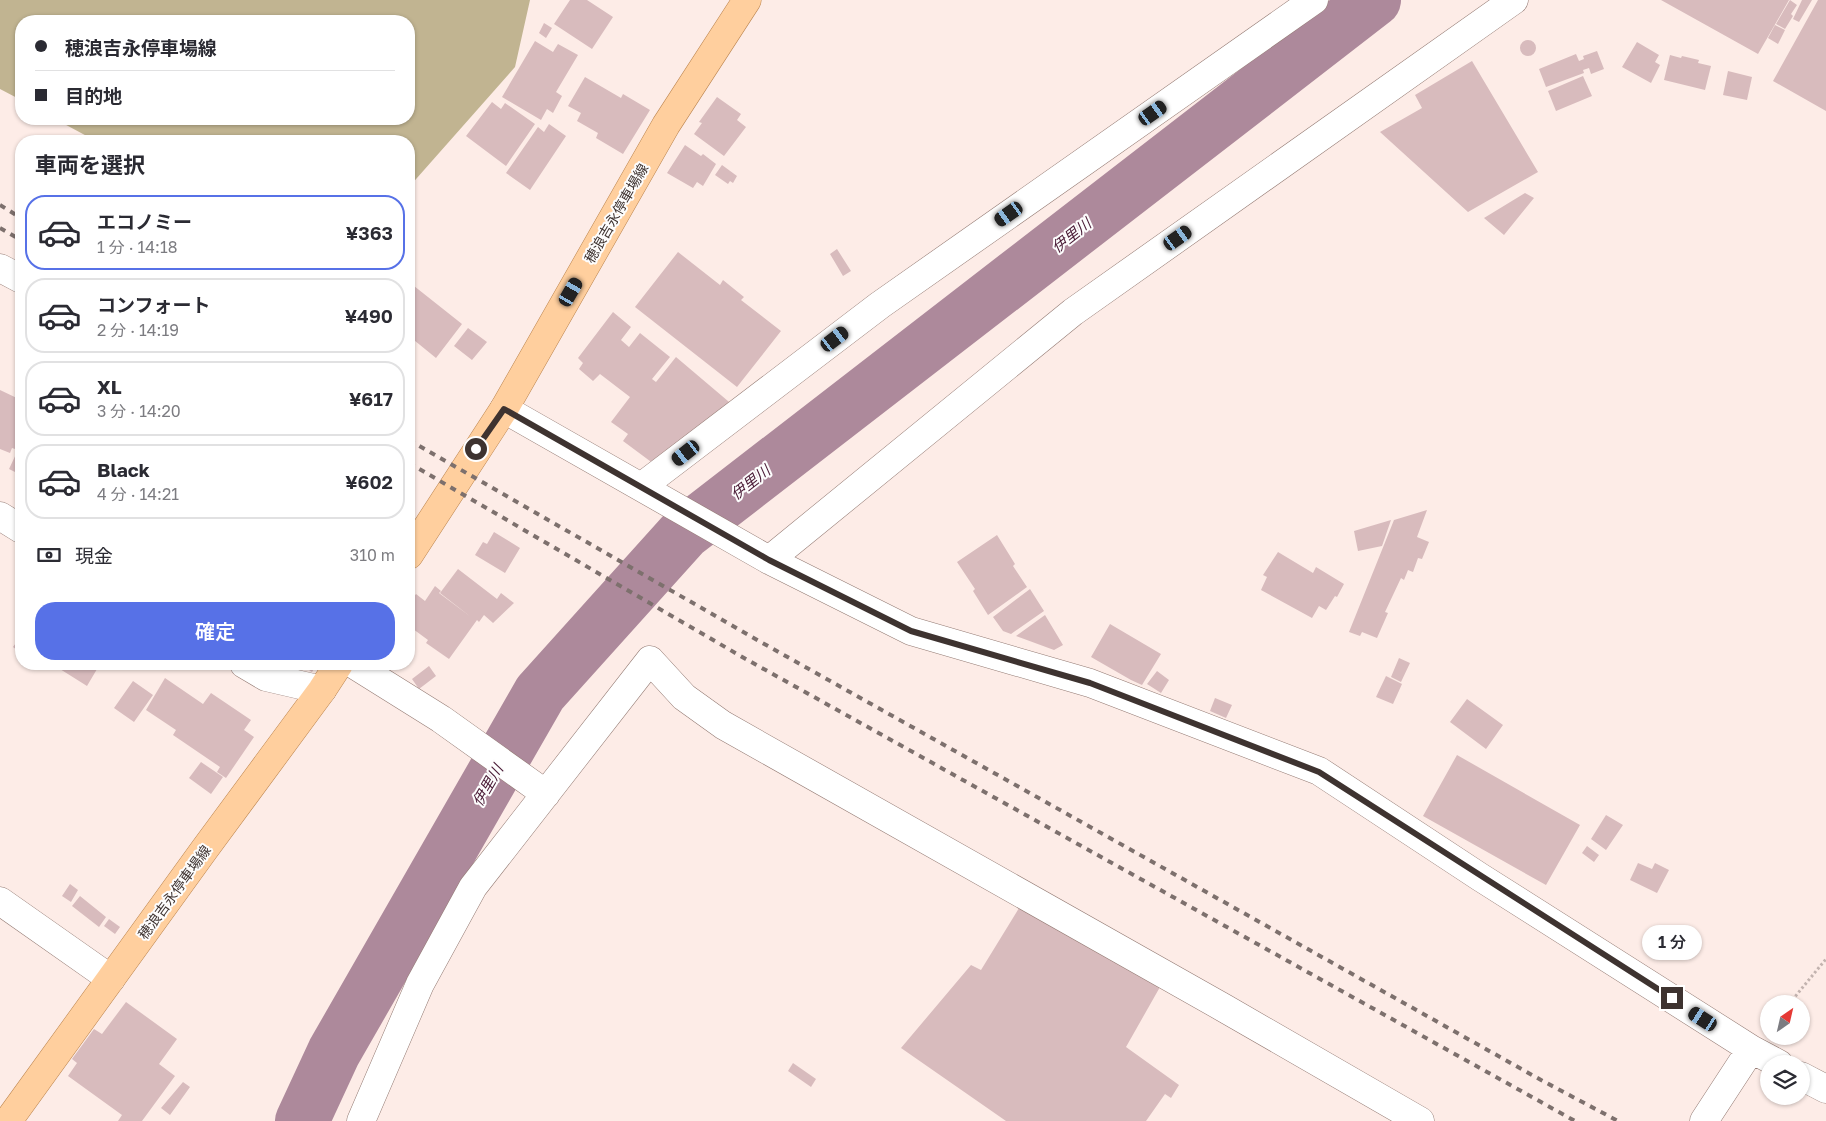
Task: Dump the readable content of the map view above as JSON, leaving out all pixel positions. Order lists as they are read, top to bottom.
{
  "streets": {
    "main road": ["穂浪吉永停車場線"]
  },
  "water": ["伊里川"],
  "north": "top right",
  "page": {
    "banner": ["穂浪吉永停車場線", "目的地"],
    "heading": "車両を選択",
    "list": [
      {
        "name": "エコノミー",
        "note": "1 分 · 14:18",
        "value": "¥363"
      },
      {
        "name": "コンフォート",
        "note": "2 分 · 14:19",
        "value": "¥490"
      },
      {
        "name": "XL",
        "note": "3 分 · 14:20",
        "value": "¥617"
      },
      {
        "name": "Black",
        "note": "4 分 · 14:21",
        "value": "¥602"
      }
    ],
    "pay": ["現金", "310 m"],
    "buttons": "確定",
    "bubble": "1 分"
  }
}
